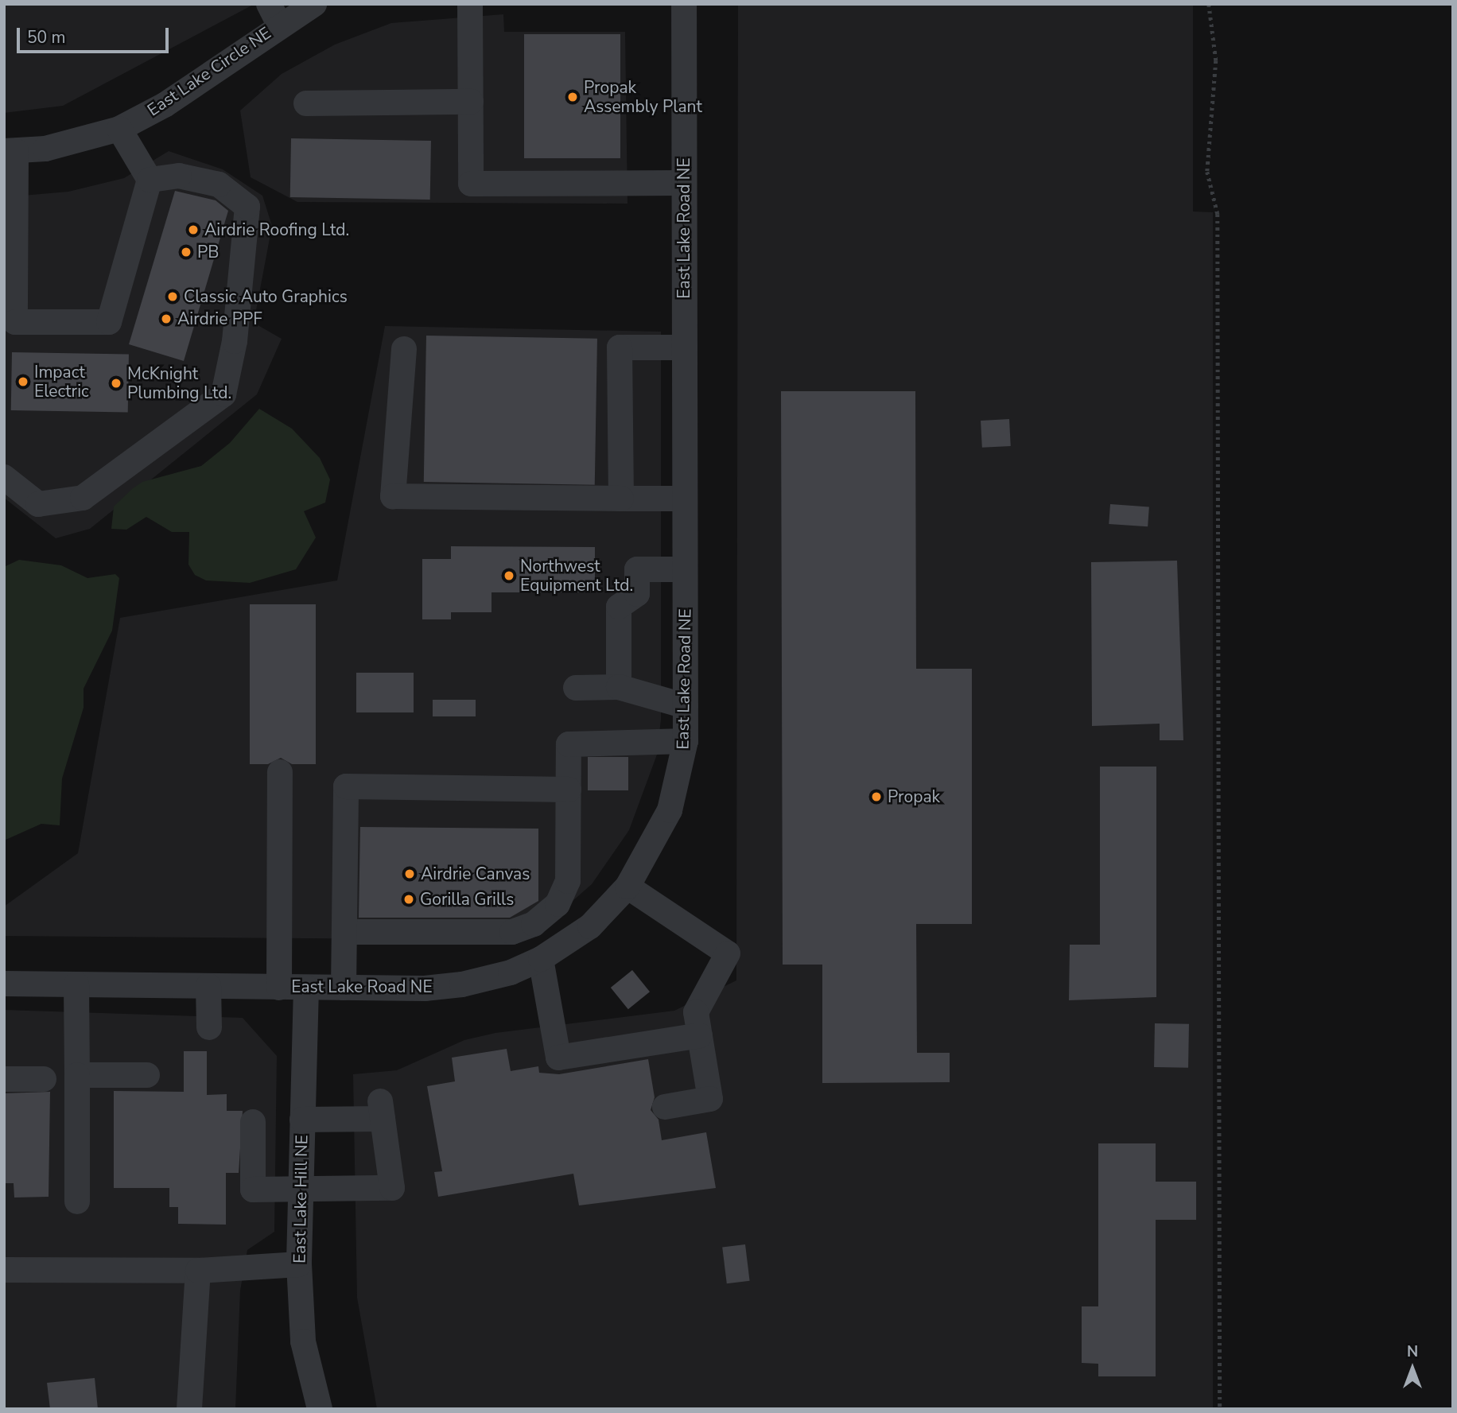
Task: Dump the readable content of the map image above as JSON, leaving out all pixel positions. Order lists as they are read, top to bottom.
{
  "streets": {
    "street": ["East Lake Circle NE", "East Lake Road NE", "East Lake Hill NE"]
  },
  "crossings": [
    ["East Lake Road NE", "East Lake Hill NE"]
  ],
  "places": [
    "Propak Assembly Plant",
    "Airdrie Roofing Ltd.",
    "PB",
    "Classic Auto Graphics",
    "Airdrie PPF",
    "Impact Electric",
    "McKnight Plumbing Ltd.",
    "Northwest Equipment Ltd.",
    "Propak",
    "Airdrie Canvas",
    "Gorilla Grills"
  ],
  "scale_bar": "50 m",
  "north": "top"
}
